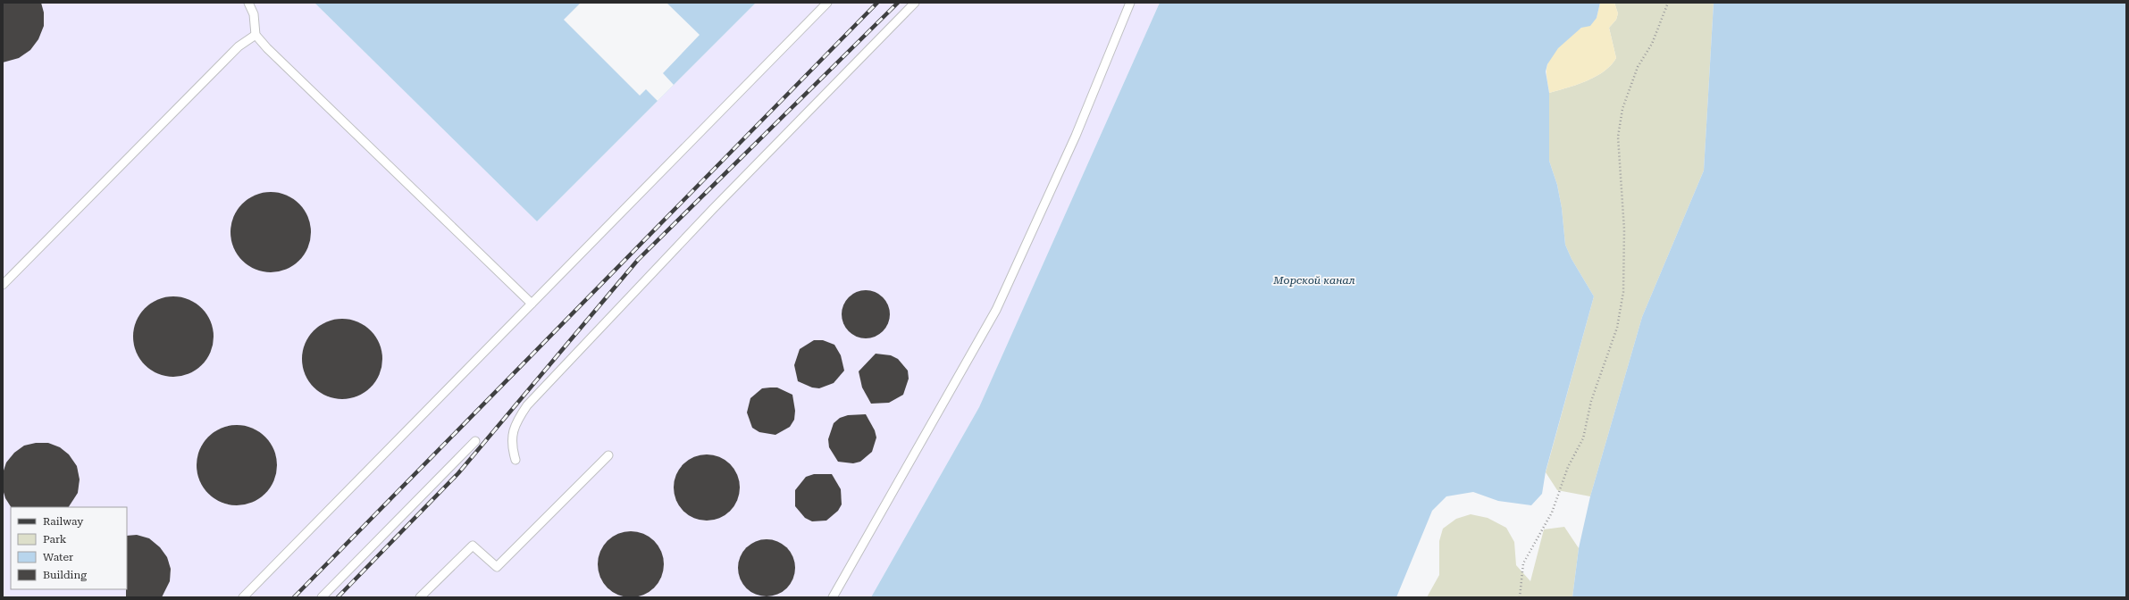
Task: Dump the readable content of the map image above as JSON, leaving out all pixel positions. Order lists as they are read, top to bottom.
{
  "water": ["Морской канал"],
  "legend": [
    "Railway",
    "Park",
    "Water",
    "Building"
  ]
}
